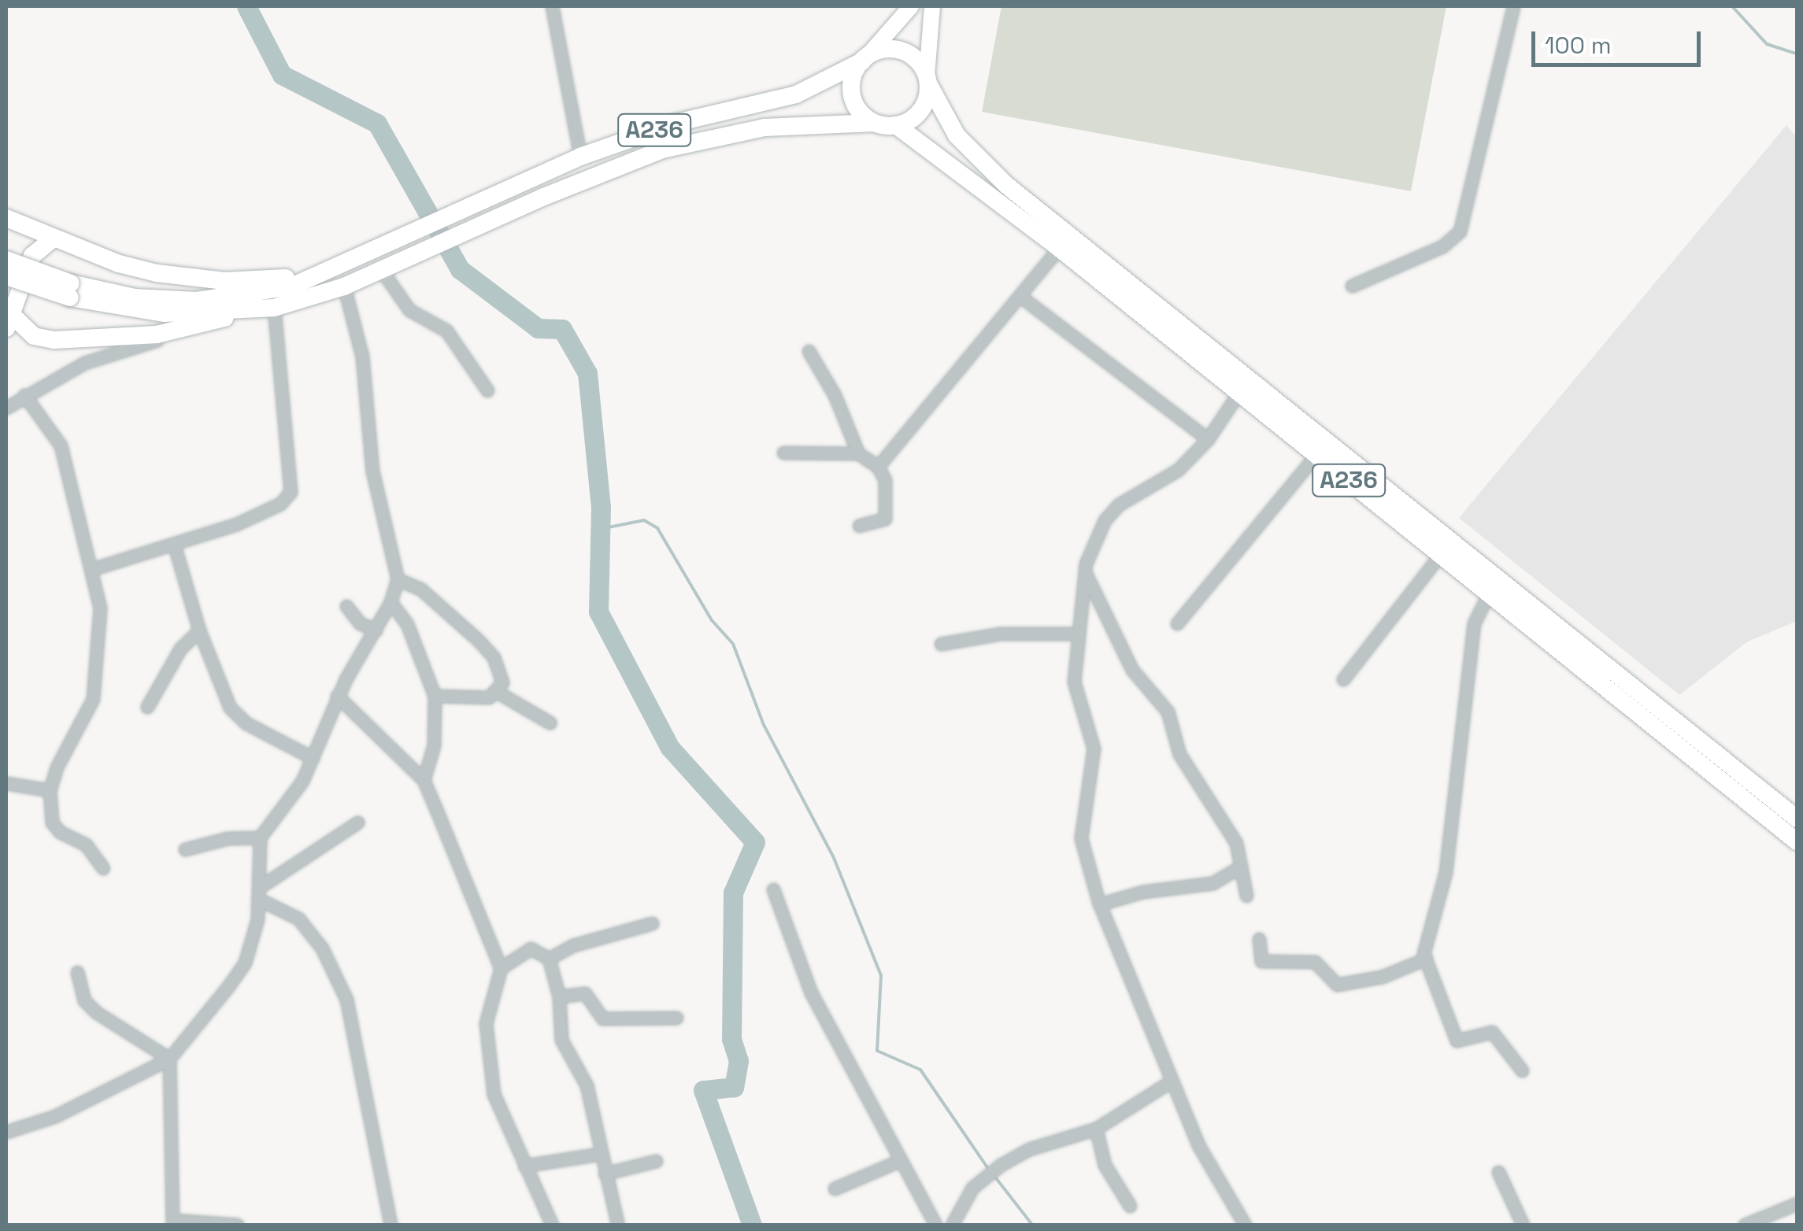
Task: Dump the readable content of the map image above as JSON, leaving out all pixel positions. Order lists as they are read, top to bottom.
{
  "streets": {
    "highway": ["A236"]
  },
  "scale_bar": "100 m"
}
